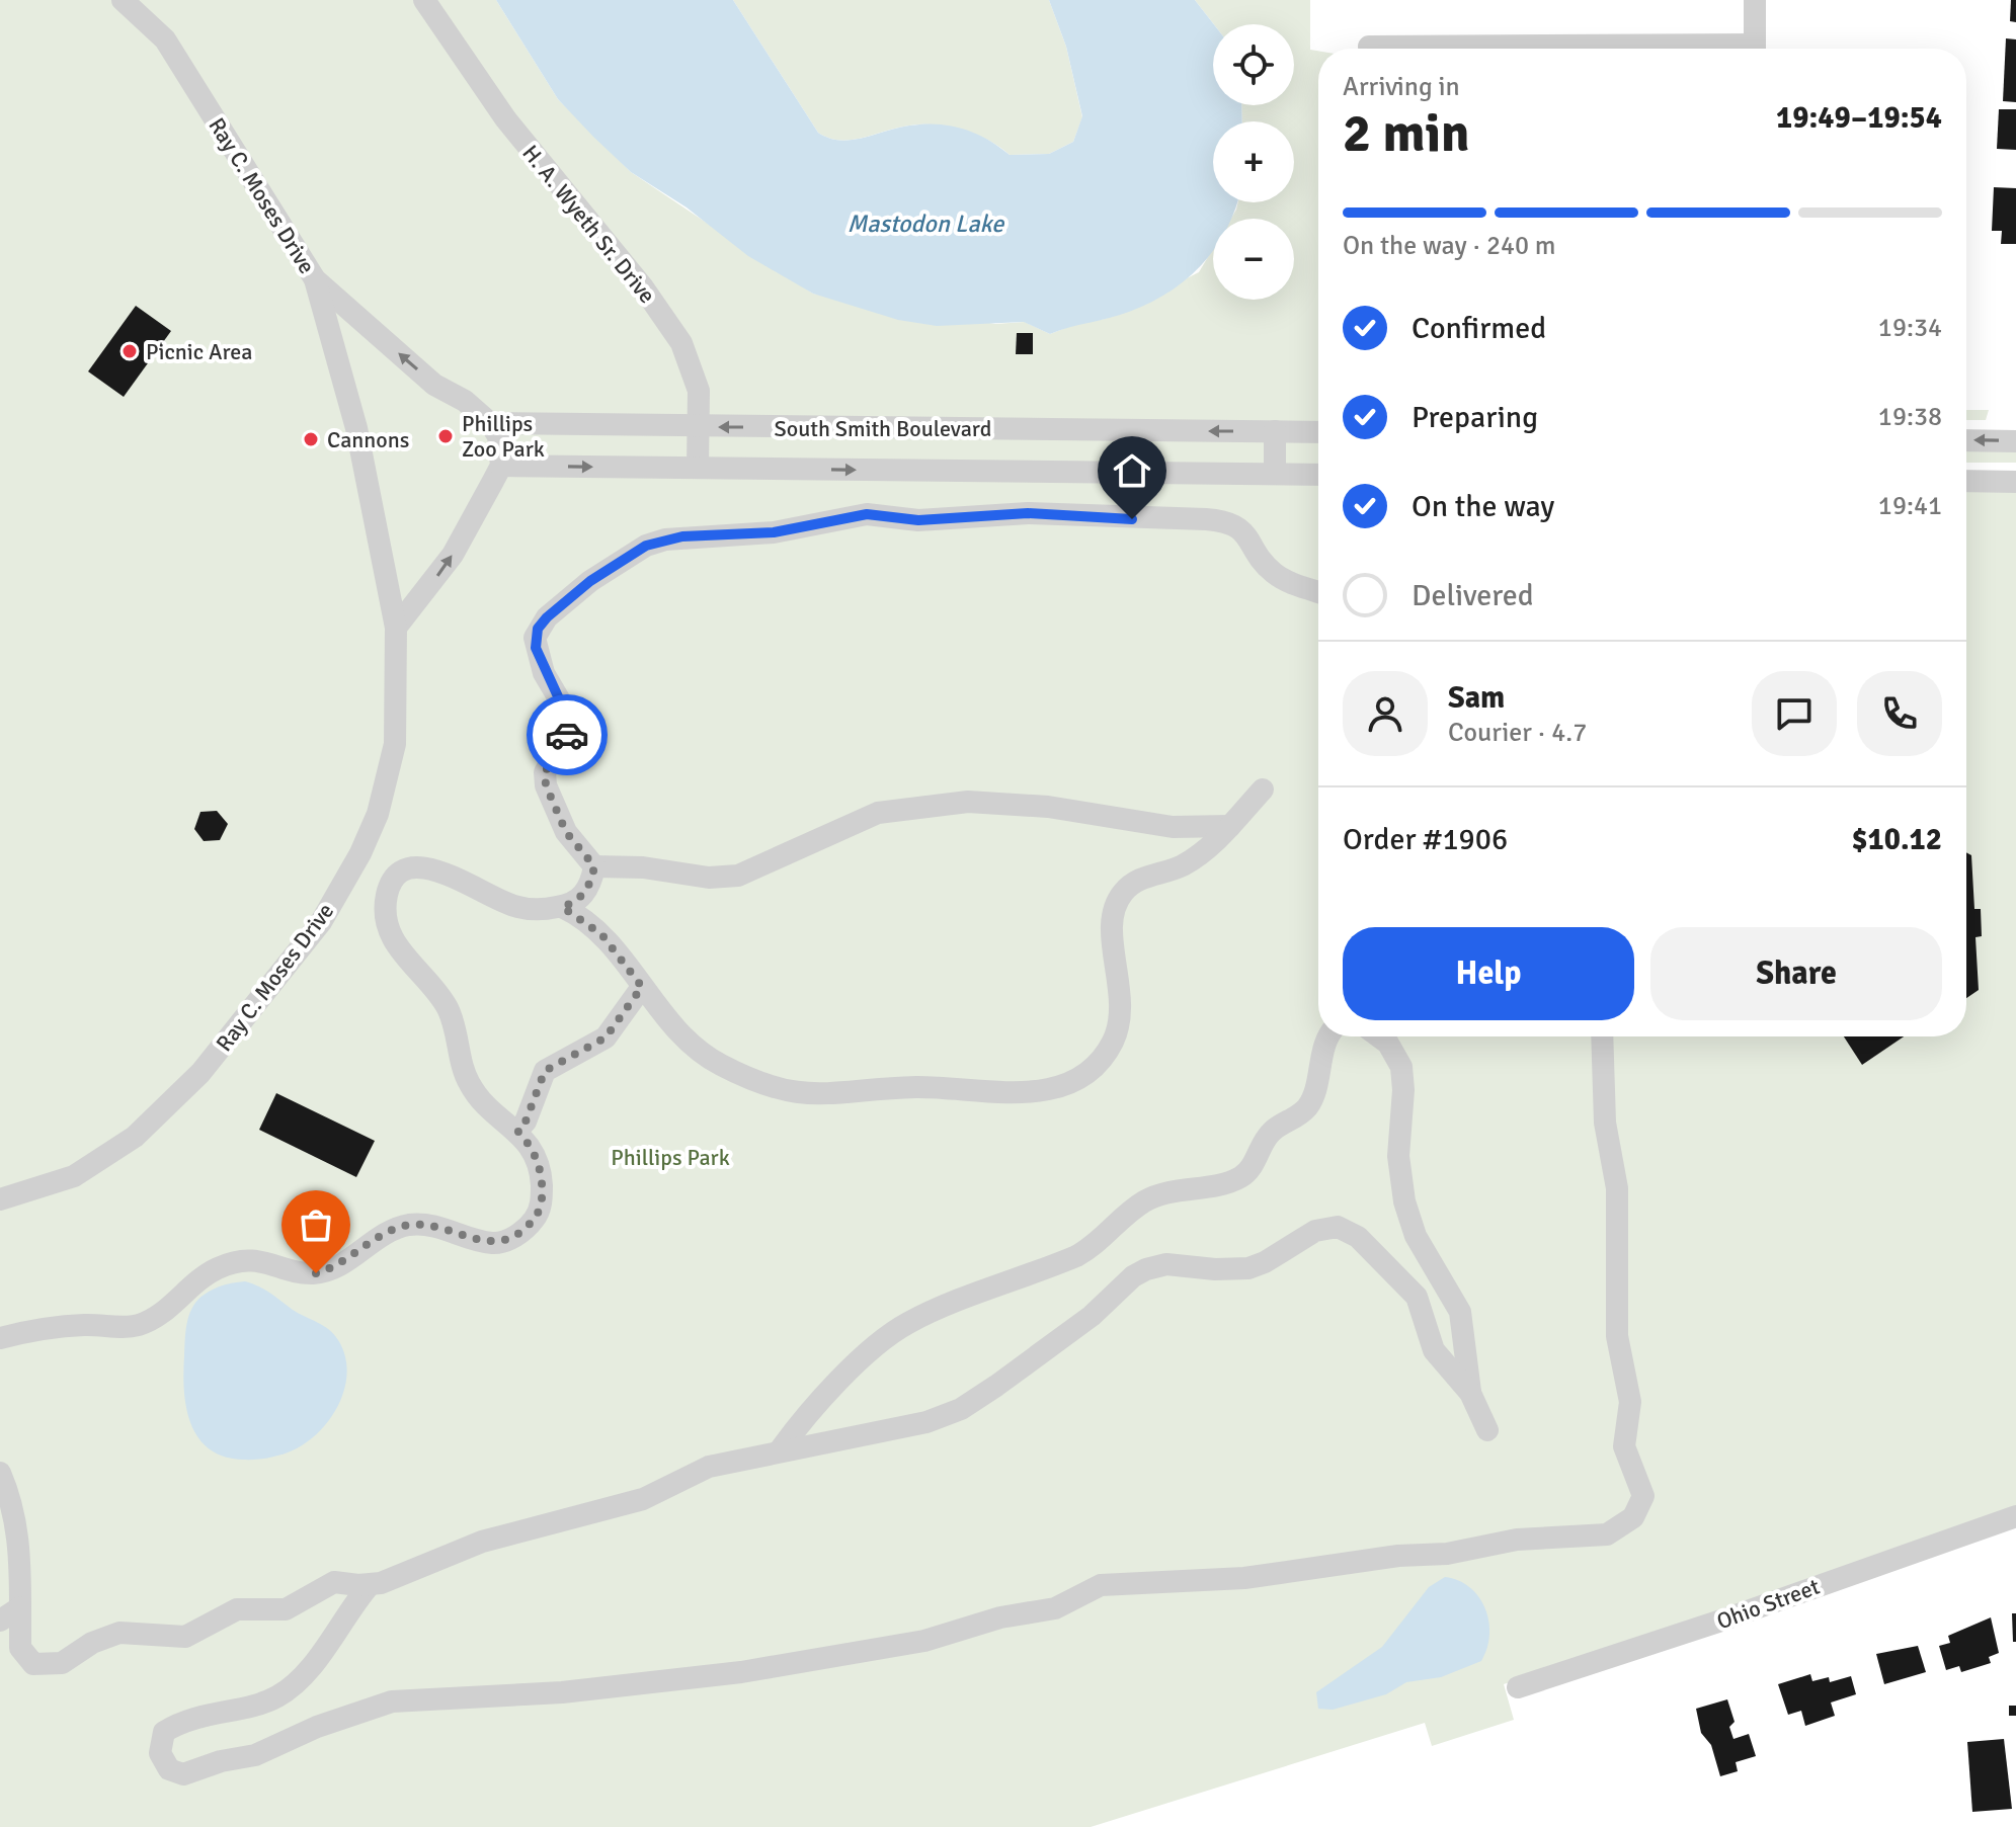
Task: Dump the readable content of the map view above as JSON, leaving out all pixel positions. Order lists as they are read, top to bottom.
{
  "streets": {
    "street": [
      "Ray C. Moses Drive",
      "H. A. Wyeth Sr. Drive",
      "South Smith Boulevard",
      "Ohio Street"
    ]
  },
  "crossings": [
    ["Ray C. Moses Drive", "South Smith Boulevard"],
    ["H. A. Wyeth Sr. Drive", "South Smith Boulevard"]
  ],
  "water": ["Mastodon Lake"],
  "parks": ["Phillips Park"],
  "places": ["Picnic Area", "Phillips Zoo Park", "Cannons"],
  "page": {
    "map_buttons": ["+", "−"],
    "heading": ["2 min", "Arriving in", "19:49–19:54"],
    "panel": [
      "Sam",
      "Courier · 4.7",
      "Order #1906",
      "$10.12"
    ],
    "bar": "On the way · 240 m",
    "list": [
      ["Confirmed", "19:34"],
      ["Preparing", "19:38"],
      ["On the way", "19:41"],
      "Delivered"
    ],
    "buttons": ["Help", "Share"]
  }
}
